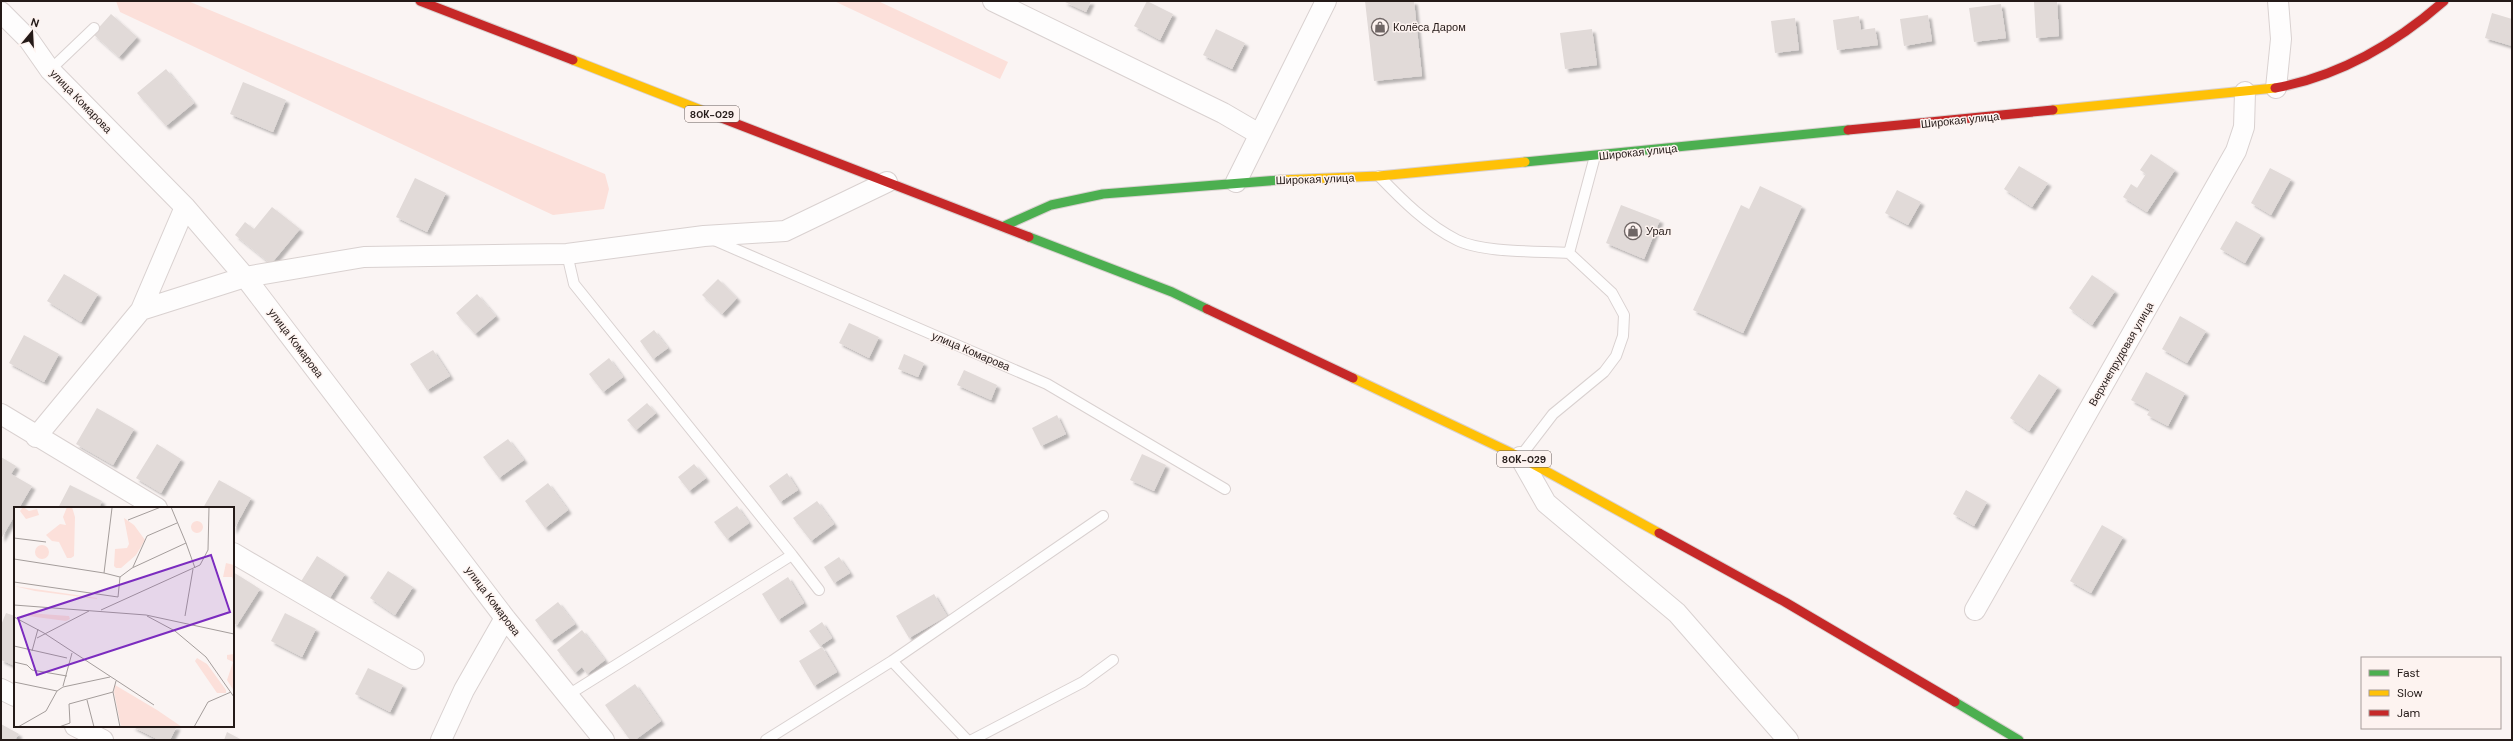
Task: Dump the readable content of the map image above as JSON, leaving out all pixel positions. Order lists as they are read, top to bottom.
{
  "streets": {
    "main road": ["80К-029", "Широкая улица"],
    "street": ["улица Комарова", "Верхнепрудовая улица"]
  },
  "crossings": [
    ["80К-029", "Широкая улица"],
    ["Широкая улица", "Верхнепрудовая улица"]
  ],
  "places": {
    "shop": ["Колёса Даром", "Урал"]
  },
  "legend": ["Fast", "Slow", "Jam"],
  "north": "top"
}
